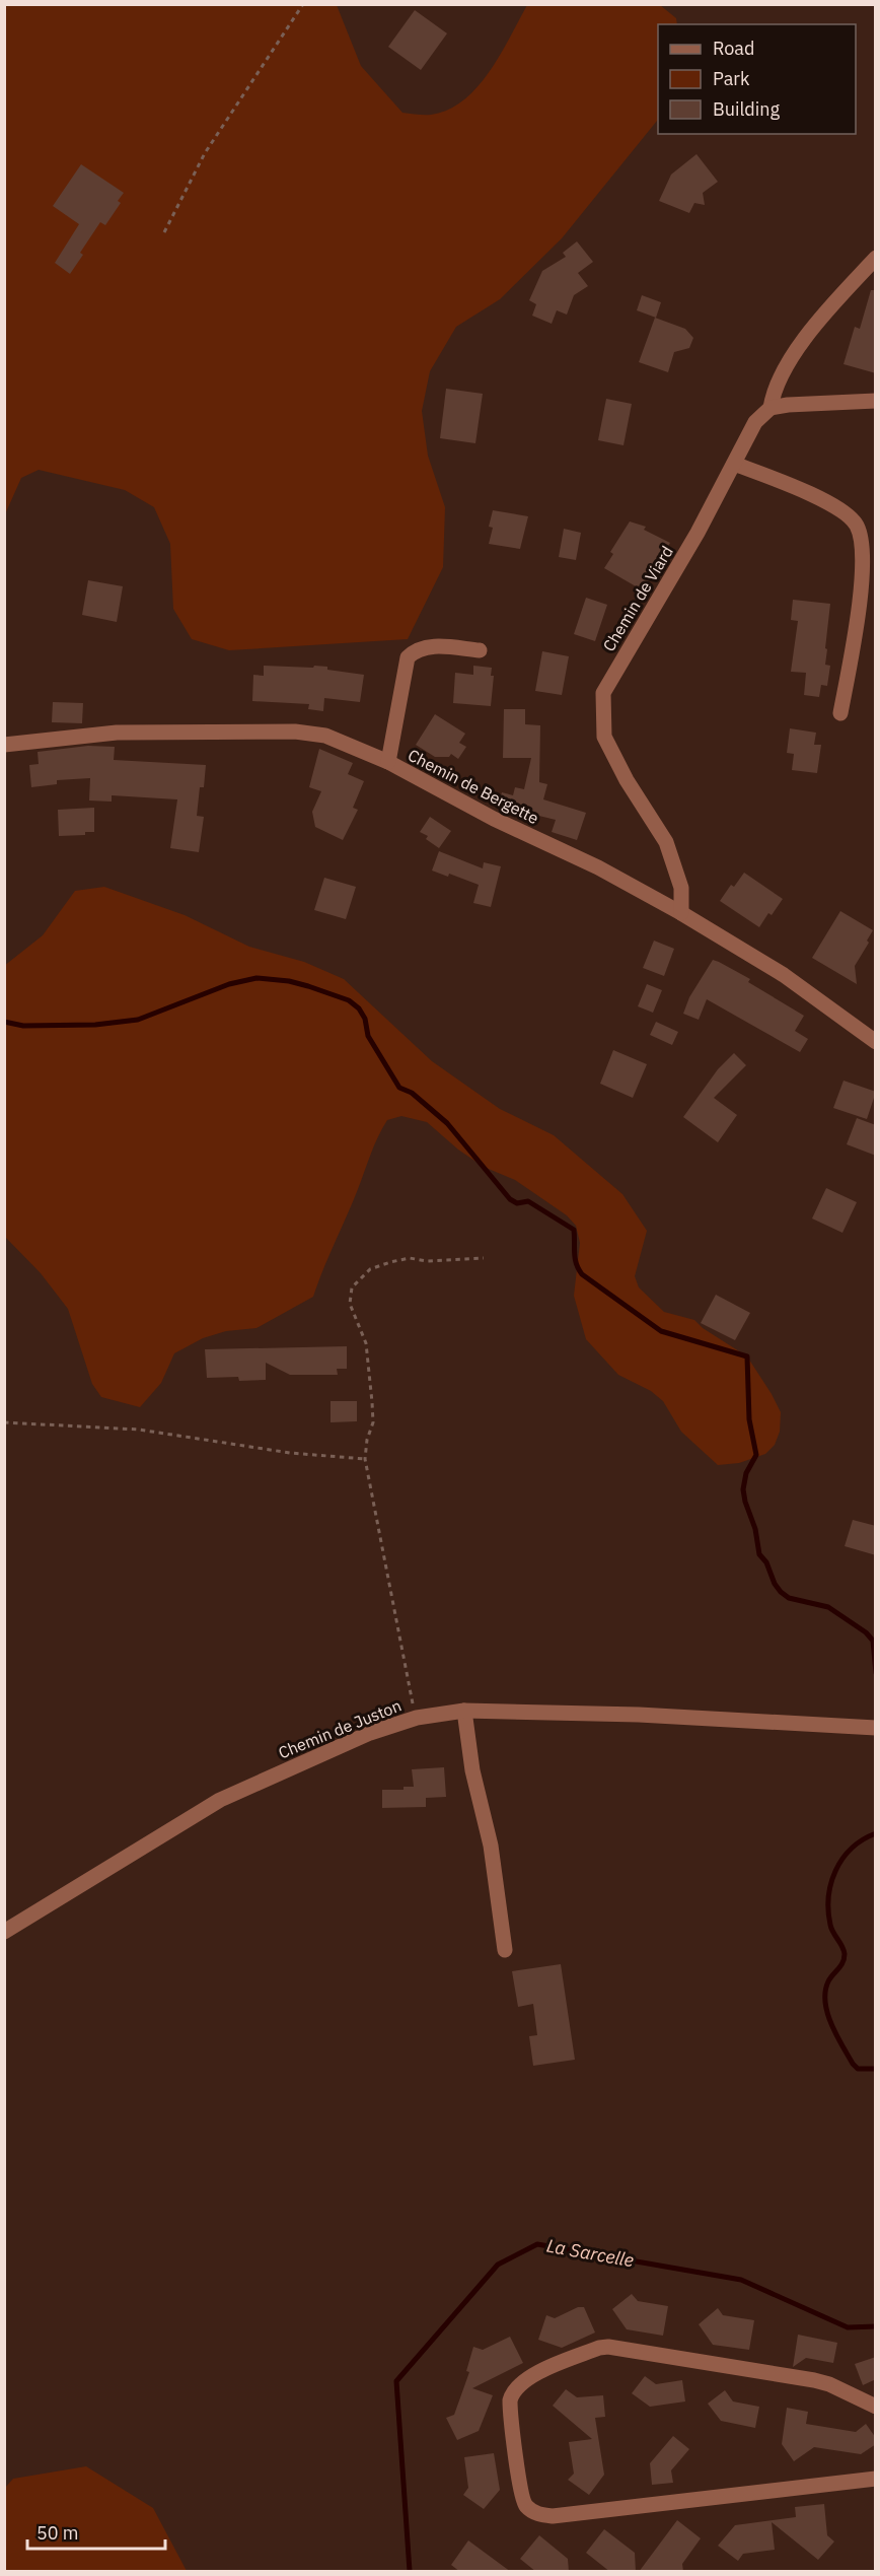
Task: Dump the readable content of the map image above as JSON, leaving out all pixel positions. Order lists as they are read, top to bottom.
{
  "streets": {
    "street": ["Chemin de Viard", "Chemin de Bergette", "Chemin de Juston"]
  },
  "crossings": [
    ["Chemin de Viard", "Chemin de Bergette"]
  ],
  "water": ["La Sarcelle"],
  "legend": ["Road", "Park", "Building"],
  "scale_bar": "50 m"
}
